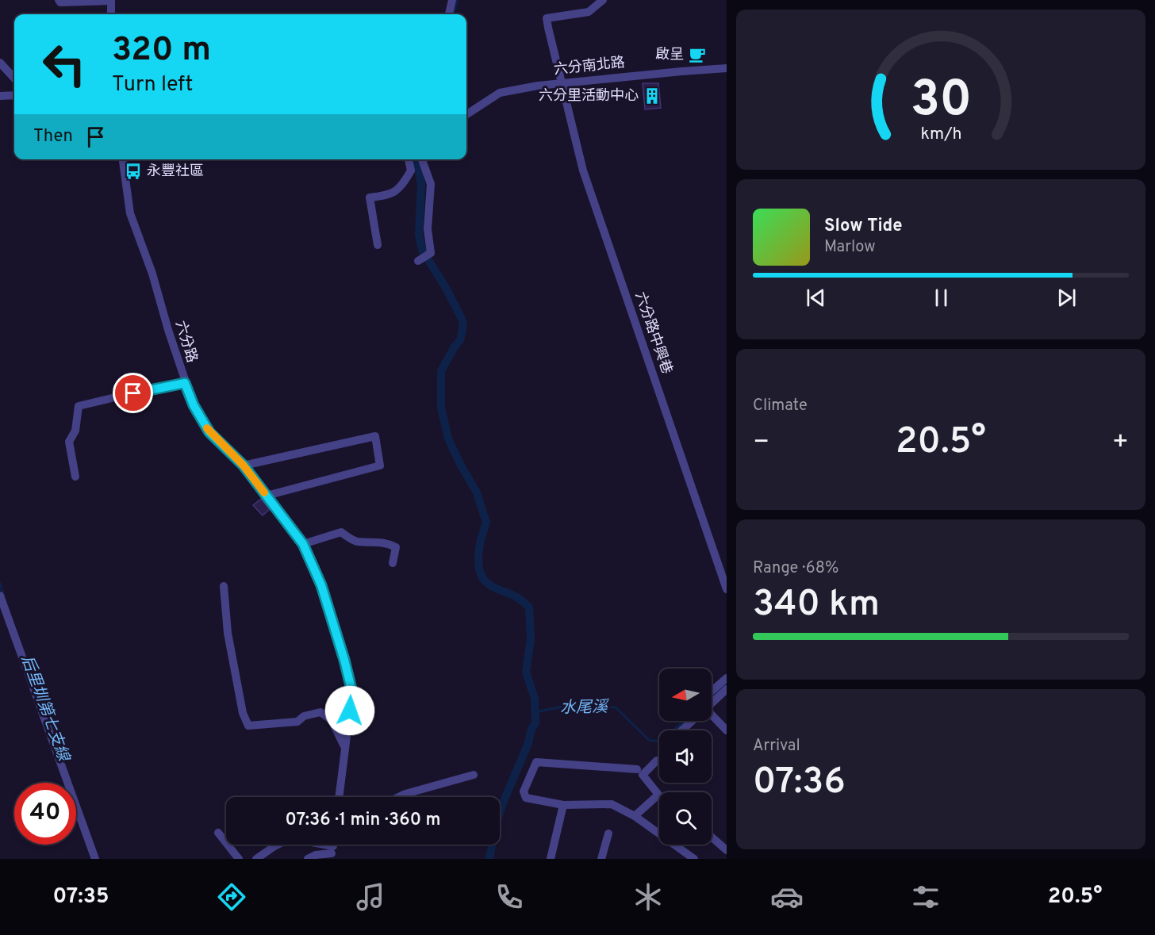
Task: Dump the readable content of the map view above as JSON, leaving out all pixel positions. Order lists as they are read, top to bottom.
{
  "streets": {
    "street": ["六分南北路", "六分路中興巷", "六分路"]
  },
  "crossings": [
    ["六分南北路", "六分路中興巷"]
  ],
  "water": ["后里圳第七支線", "水尾溪"],
  "places": {
    "cafe": ["啟呈"],
    "building": ["六分里活動中心"],
    "bus stop": ["永豐社區"]
  },
  "north": "left",
  "page": {
    "turn": ["320 m", "Turn left"],
    "then": "Then",
    "song": ["Slow Tide", "Marlow"],
    "tile": [
      "Climate",
      ["Range · 68%", "340 km"],
      ["Arrival", "07:36"]
    ],
    "heat": ["−", "20.5°", "+"],
    "limit": "40",
    "trip": "07:36 · 1 min · 360 m",
    "tabs": ["07:35", "20.5°"],
    "gauge": ["30", "km/h"]
  }
}
